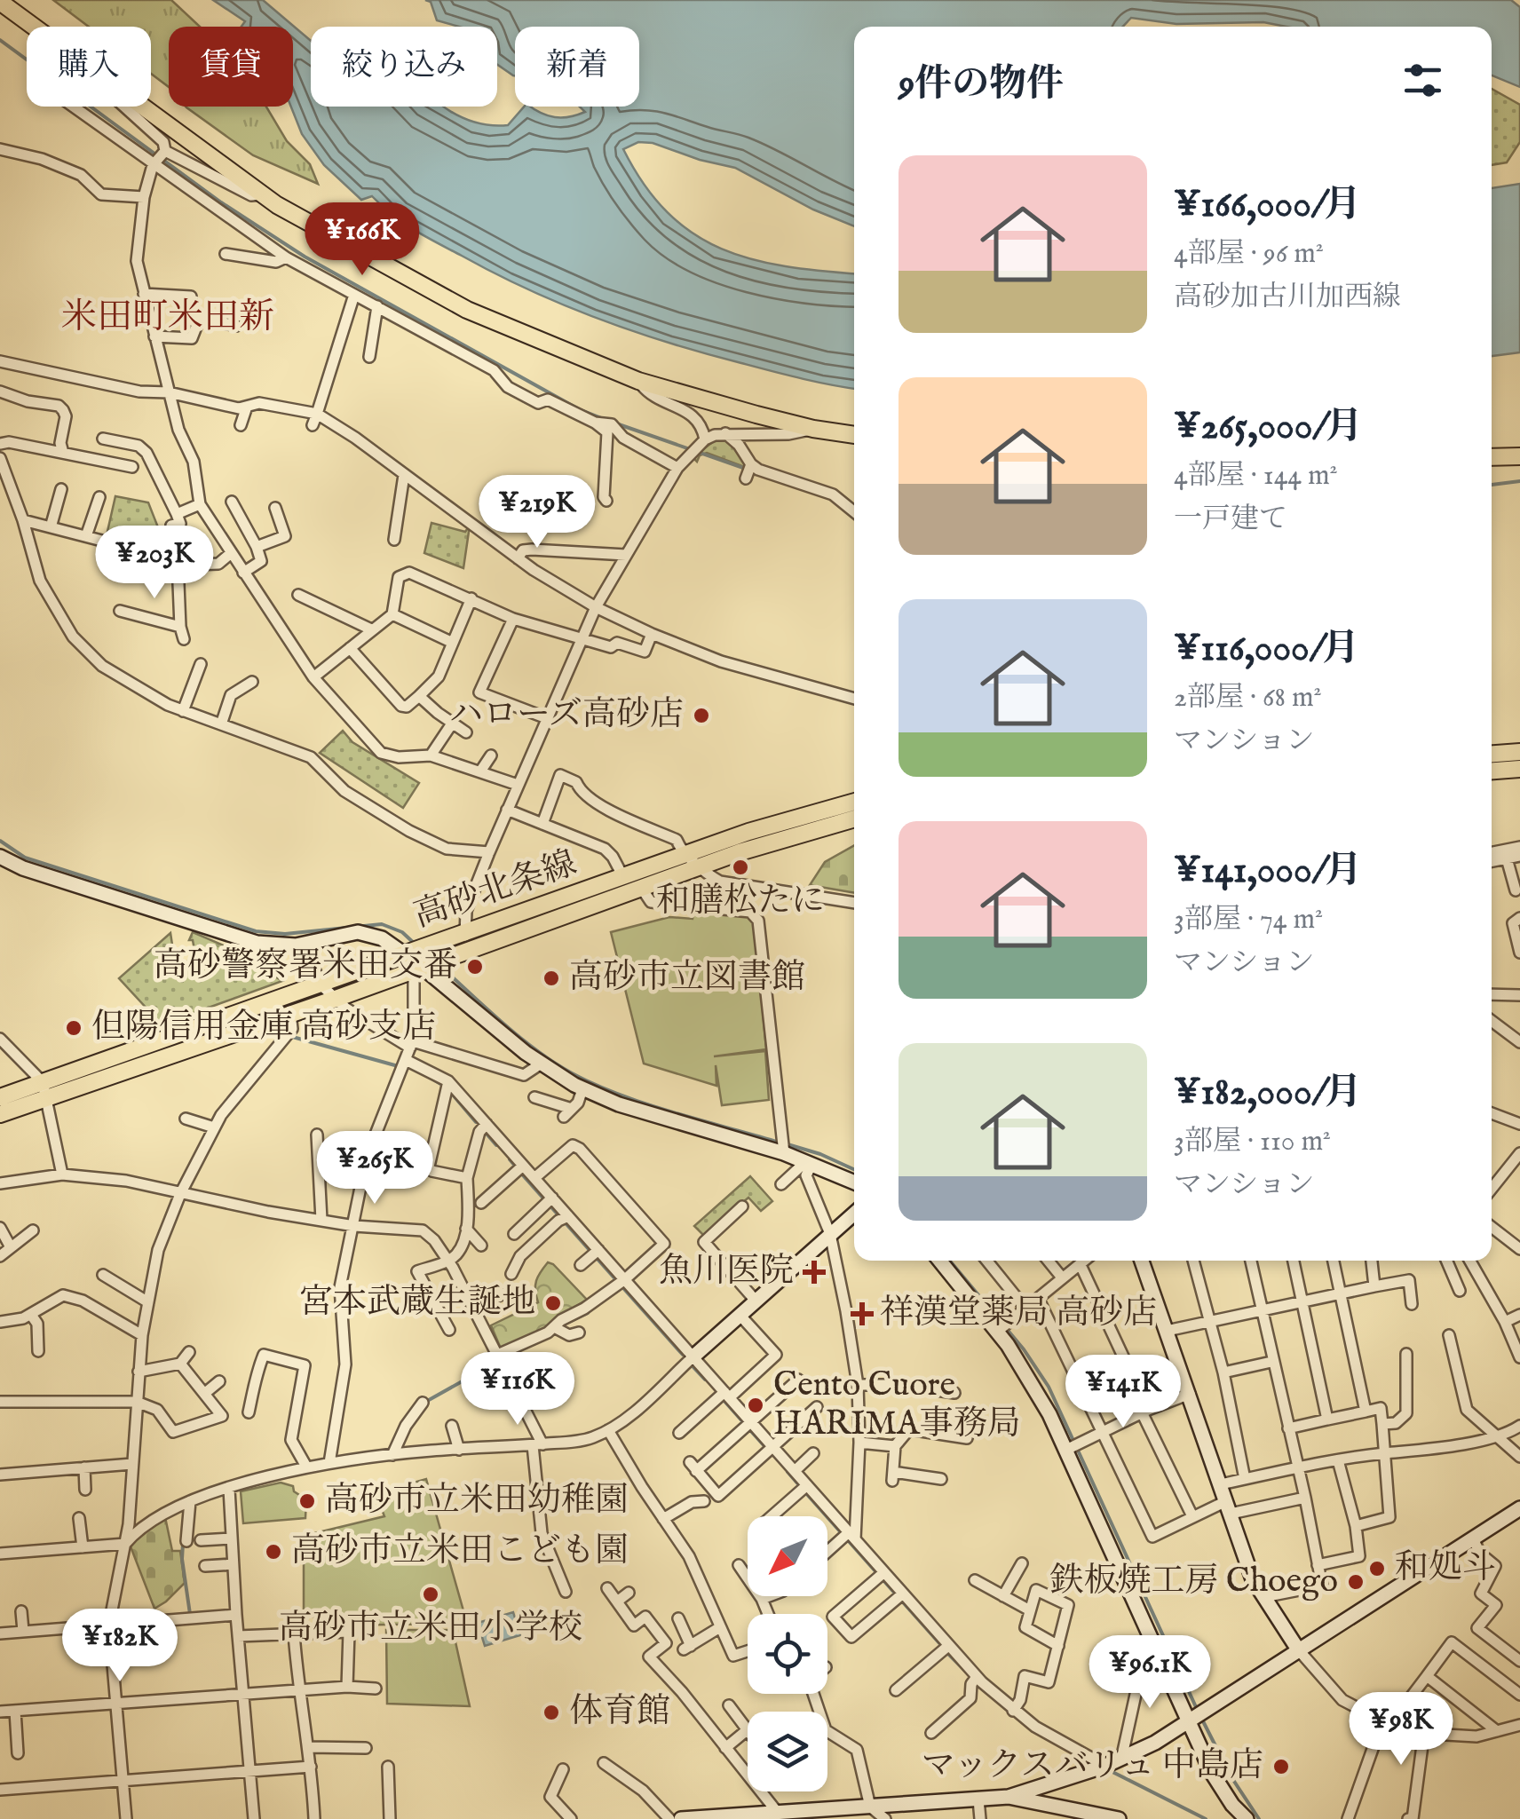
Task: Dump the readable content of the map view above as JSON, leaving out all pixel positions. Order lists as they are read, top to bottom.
{
  "streets": {
    "main road": ["高砂北条線"]
  },
  "districts": ["米田町米田新"],
  "places": {
    "other": [
      "ハローズ高砂店",
      "和膳松たに",
      "高砂警察署米田交番",
      "高砂市立図書館",
      "但陽信用金庫 高砂支店",
      "宮本武蔵生誕地",
      "Cento Cuore HARIMA事務局",
      "高砂市立米田幼稚園",
      "高砂市立米田こども園",
      "和処斗",
      "鉄板焼工房 Choego",
      "高砂市立米田小学校",
      "体育館",
      "マックスバリュ 中島店"
    ],
    "health": ["魚川医院", "祥漢堂薬局 高砂店"]
  },
  "north": "bottom left",
  "page": {
    "chip": [
      "購入",
      "賃貸",
      "絞り込み",
      "新着"
    ],
    "heading": "9件の物件",
    "list": [
      {
        "name": "¥166,000/月",
        "note": "4部屋 · 96 m² · 高砂加古川加西線"
      },
      {
        "name": "¥265,000/月",
        "note": "4部屋 · 144 m² · 一戸建て"
      },
      {
        "name": "¥116,000/月",
        "note": "2部屋 · 68 m² · マンション"
      },
      {
        "name": "¥141,000/月",
        "note": "3部屋 · 74 m² · マンション"
      },
      {
        "name": "¥182,000/月",
        "note": "3部屋 · 110 m² · マンション"
      }
    ],
    "price": [
      "¥166K",
      "¥219K",
      "¥203K",
      "¥265K",
      "¥116K",
      "¥141K",
      "¥182K",
      "¥96.1K",
      "¥98K"
    ]
  }
}
